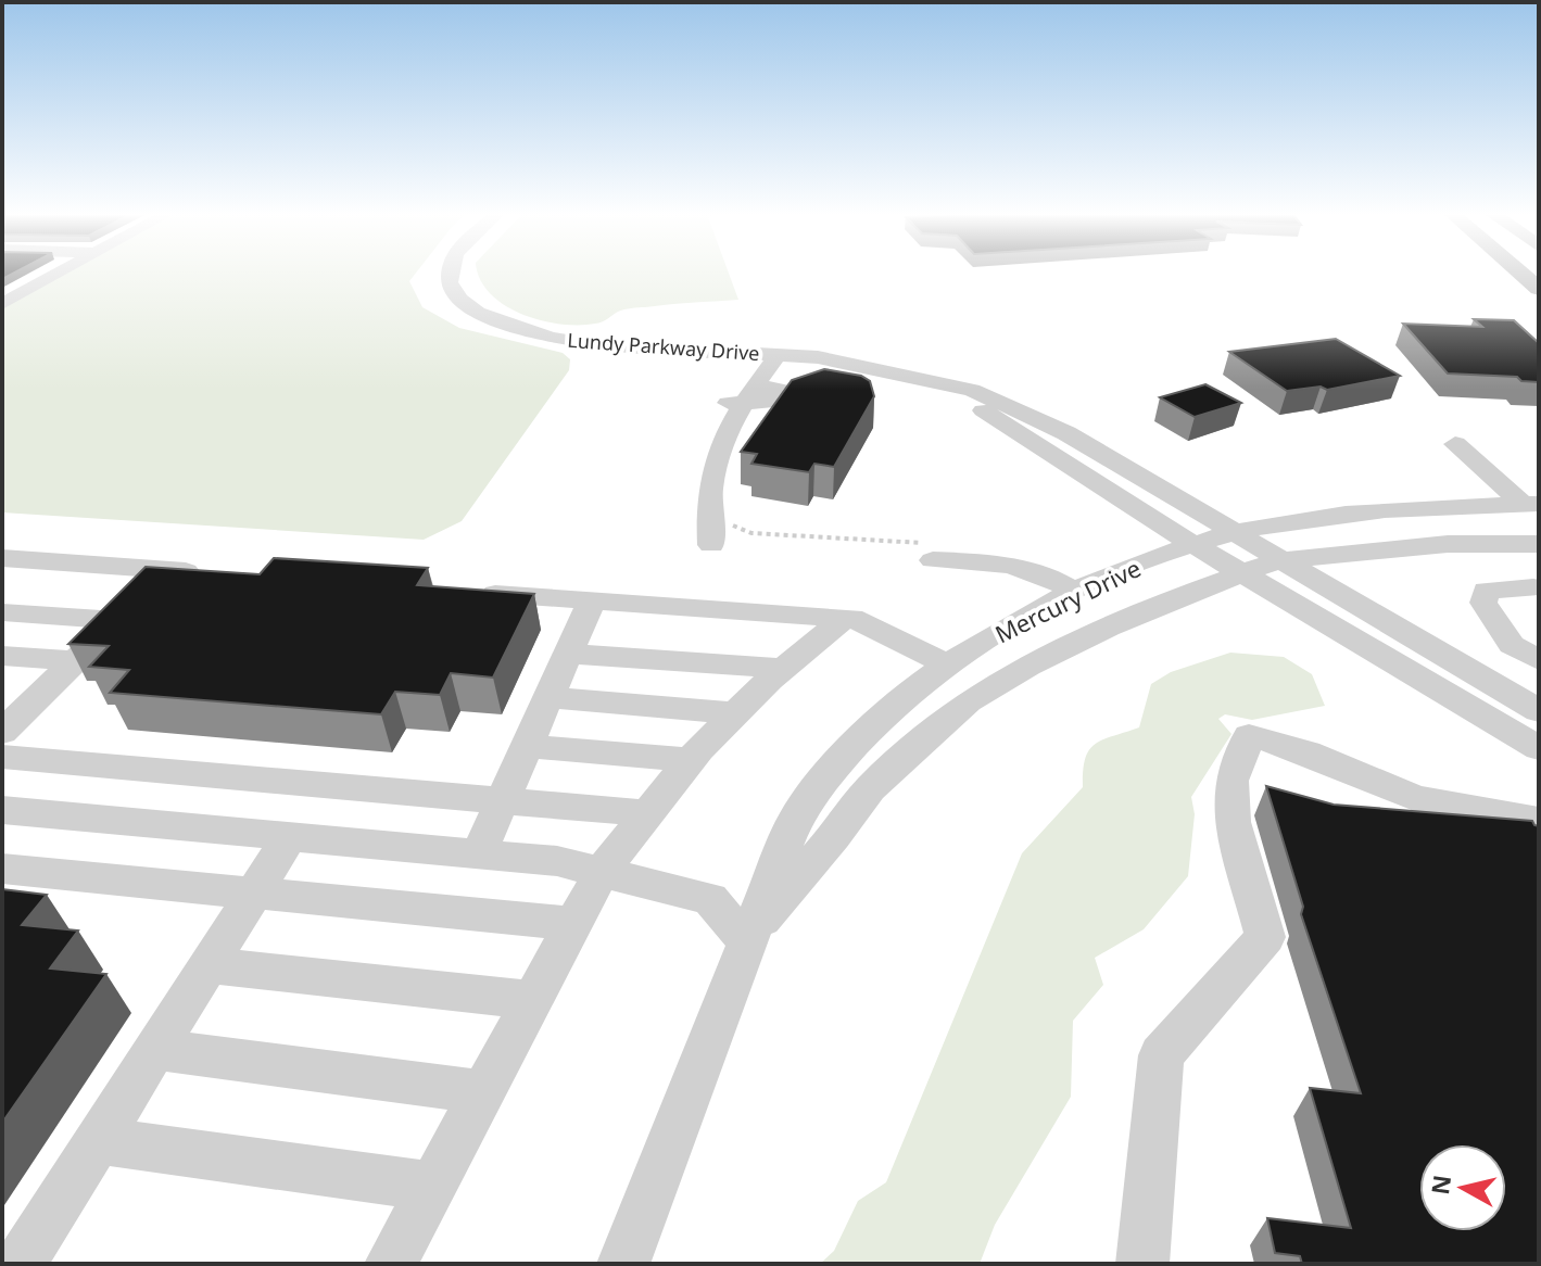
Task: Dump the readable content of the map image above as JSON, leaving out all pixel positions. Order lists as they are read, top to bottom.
{
  "streets": {
    "street": ["Lundy Parkway Drive", "Mercury Drive"]
  },
  "crossings": [
    ["Lundy Parkway Drive", "Mercury Drive"]
  ],
  "north": "left"
}
